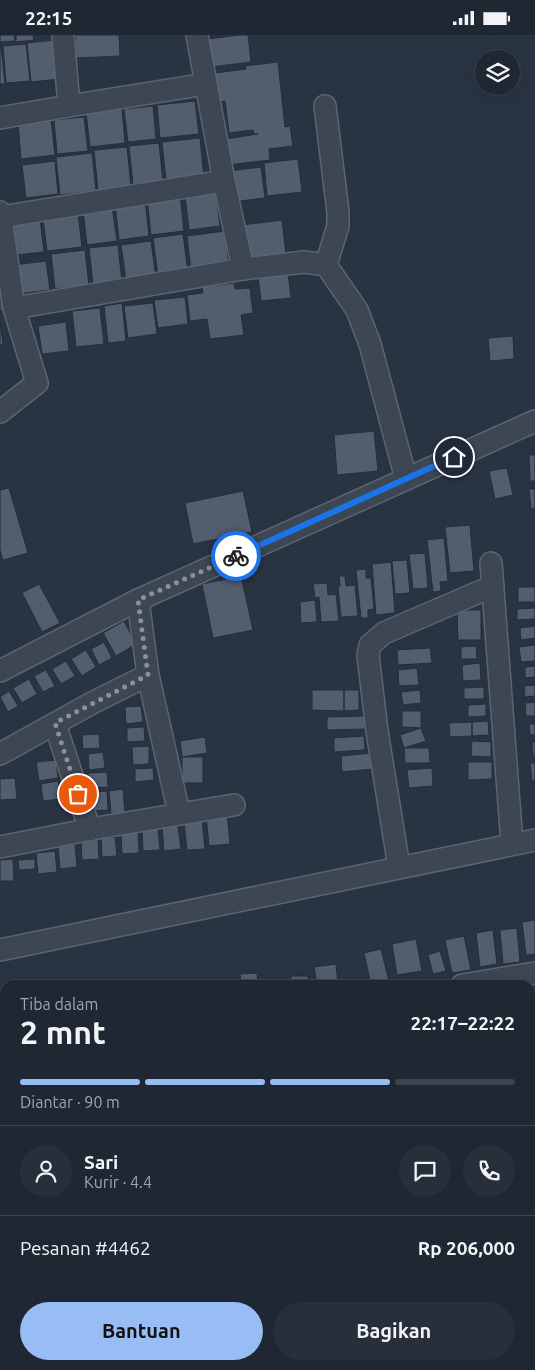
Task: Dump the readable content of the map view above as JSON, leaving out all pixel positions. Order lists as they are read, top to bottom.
{
  "page": {
    "status": "22:15",
    "heading": ["2 mnt", "Tiba dalam", "22:17–22:22"],
    "panel": [
      "Sari",
      "Kurir · 4.4",
      "Pesanan #4462",
      "Rp 206,000"
    ],
    "bar": "Diantar · 90 m",
    "buttons": ["Bantuan", "Bagikan"]
  }
}
